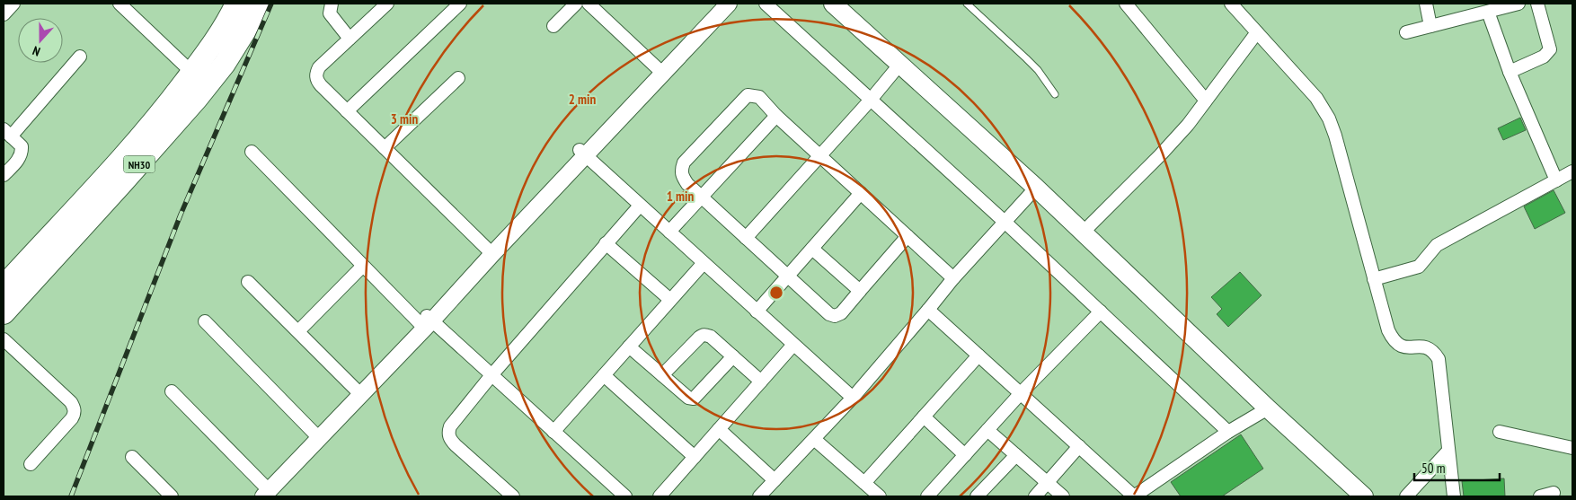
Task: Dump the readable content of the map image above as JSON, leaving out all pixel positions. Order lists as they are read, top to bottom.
{
  "streets": {
    "highway": ["NH30"]
  },
  "scale_bar": "50 m",
  "north": "bottom",
  "rings": ["2 min", "3 min", "1 min"]
}
